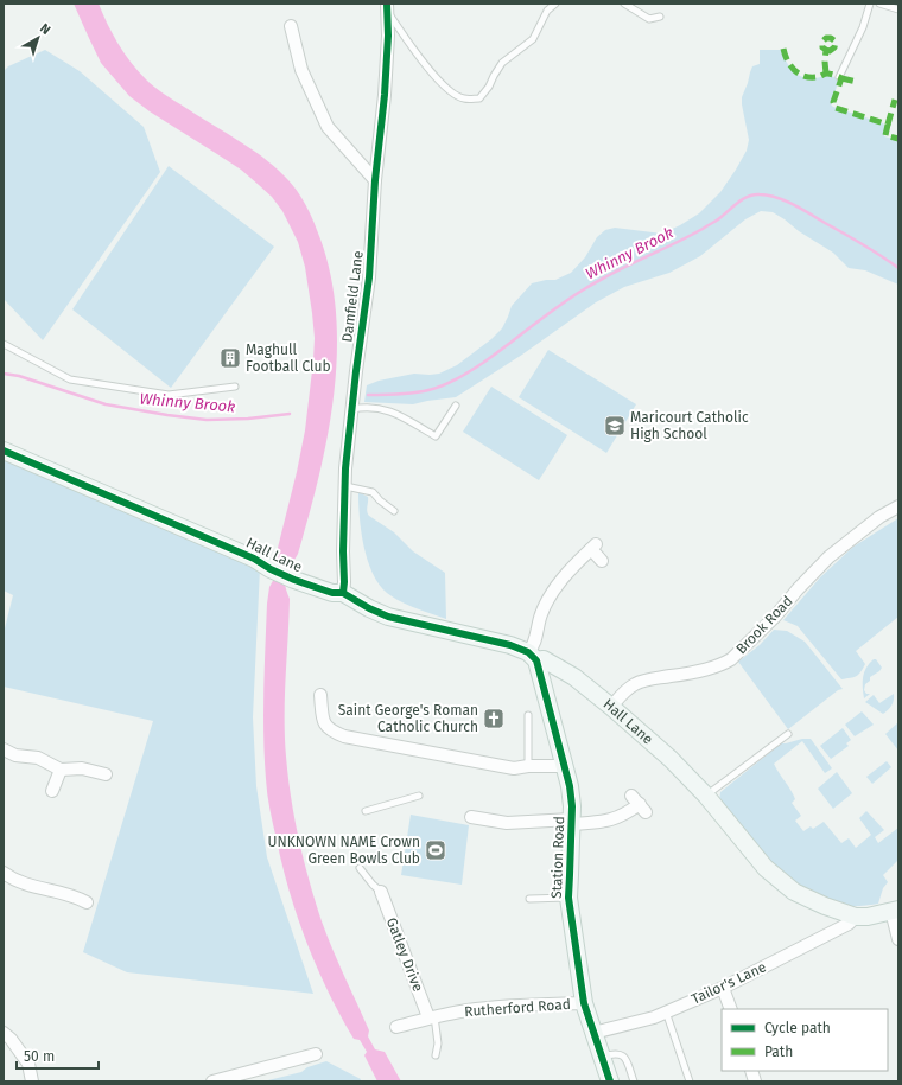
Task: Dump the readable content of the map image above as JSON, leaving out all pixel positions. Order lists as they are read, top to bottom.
{
  "streets": {
    "street": [
      "Damfield Lane",
      "Hall Lane",
      "Brook Road",
      "Station Road",
      "Gatley Drive",
      "Tailor's Lane",
      "Rutherford Road"
    ]
  },
  "crossings": [
    ["Damfield Lane", "Hall Lane"],
    ["Hall Lane", "Brook Road"],
    ["Hall Lane", "Station Road"],
    ["Hall Lane", "Tailor's Lane"],
    ["Station Road", "Tailor's Lane"],
    ["Station Road", "Rutherford Road"],
    ["Gatley Drive", "Rutherford Road"]
  ],
  "water": ["Whinny Brook"],
  "places": {
    "building": ["Maghull Football Club"],
    "school or university": ["Maricourt Catholic High School"],
    "church": ["Saint George's Roman Catholic Church"],
    "sports": ["UNKNOWN NAME Crown Green Bowls Club"]
  },
  "legend": ["Cycle path", "Path"],
  "scale_bar": "50 m",
  "north": "top right"
}
